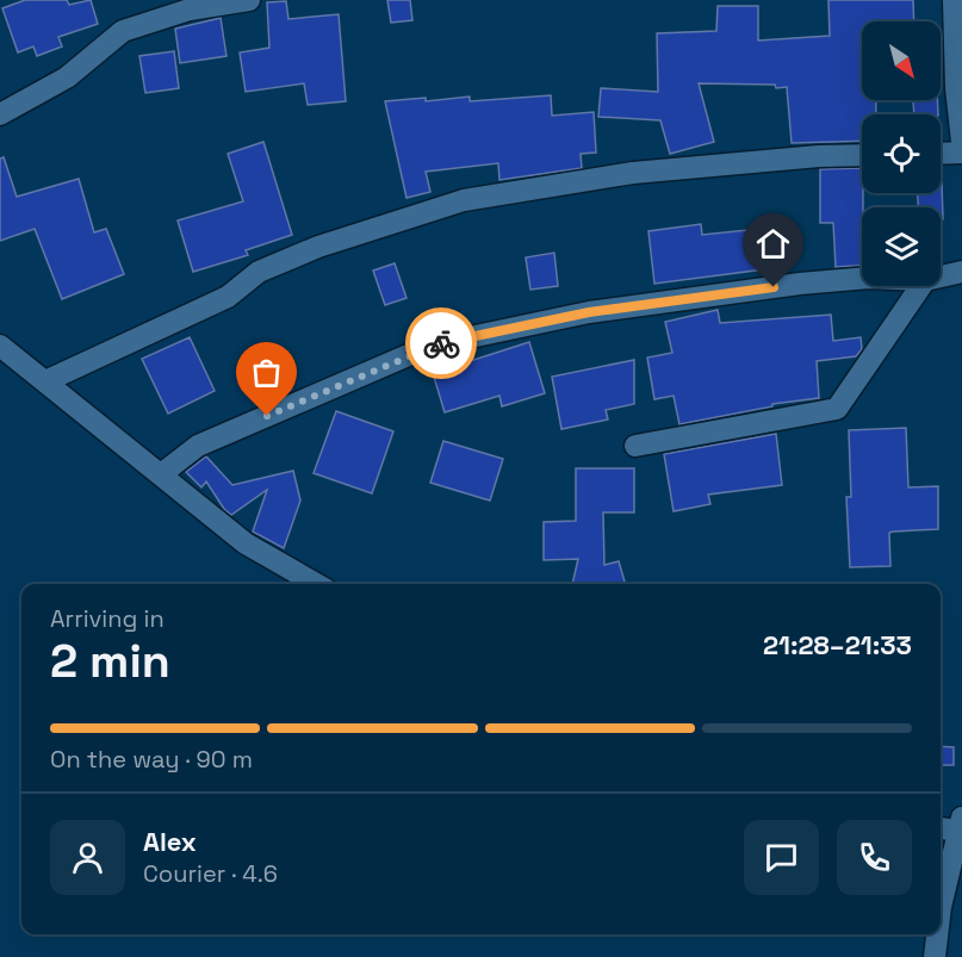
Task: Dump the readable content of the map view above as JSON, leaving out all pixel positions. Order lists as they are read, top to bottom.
{
  "north": "bottom right",
  "page": {
    "heading": ["2 min", "Arriving in", "21:28–21:33"],
    "panel": ["Alex", "Courier · 4.6"],
    "bar": "On the way · 90 m"
  }
}
